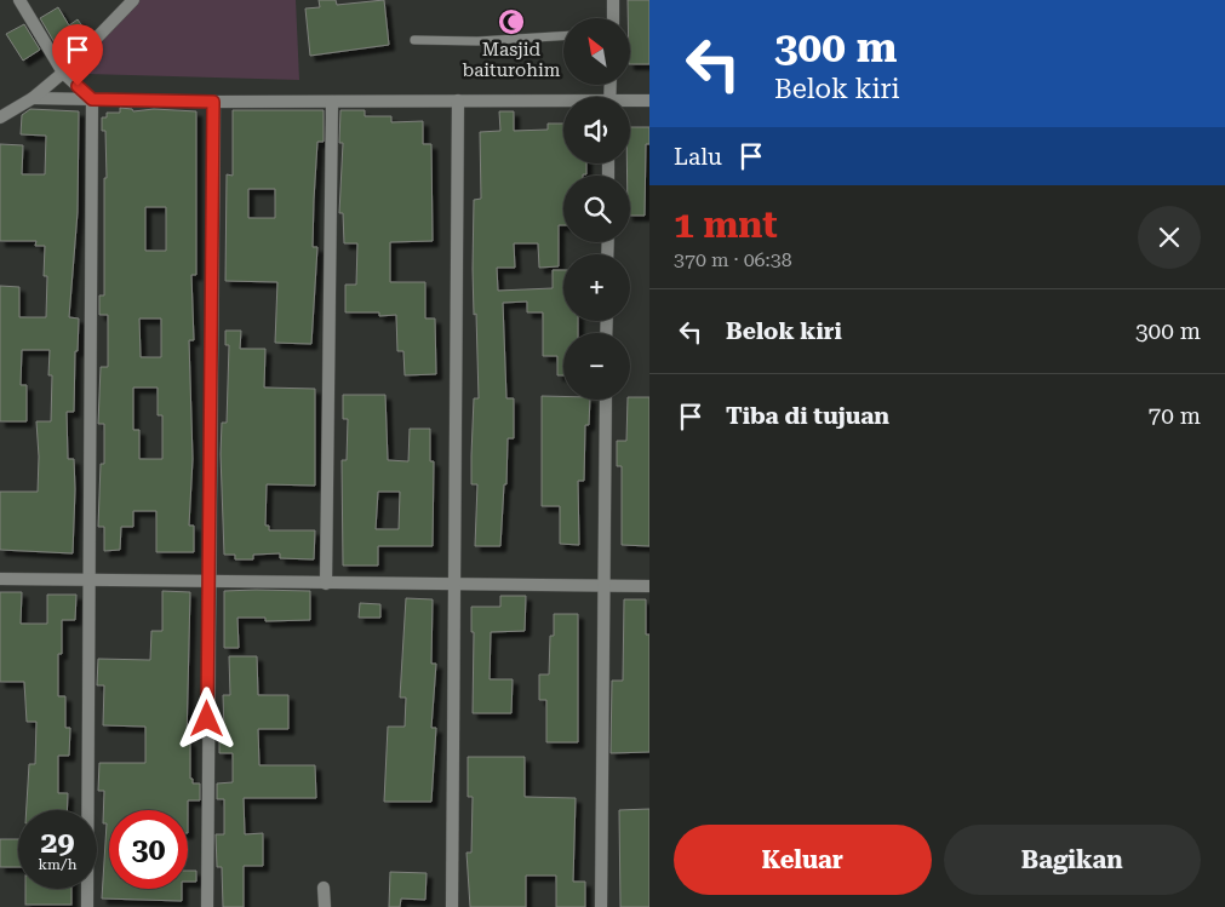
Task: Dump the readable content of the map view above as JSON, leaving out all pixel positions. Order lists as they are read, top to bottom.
{
  "places": {
    "mosque": ["Masjid baiturohim"]
  },
  "north": "top left",
  "page": {
    "turn": ["300 m", "Belok kiri"],
    "map_buttons": ["+", "−"],
    "then": "Lalu",
    "heading": ["1 mnt", "370 m · 06:38"],
    "list": [
      {
        "name": "Belok kiri",
        "value": "300 m"
      },
      {
        "name": "Tiba di tujuan",
        "value": "70 m"
      }
    ],
    "speed": "29 km/h",
    "limit": "30",
    "buttons": ["Keluar", "Bagikan"]
  }
}
